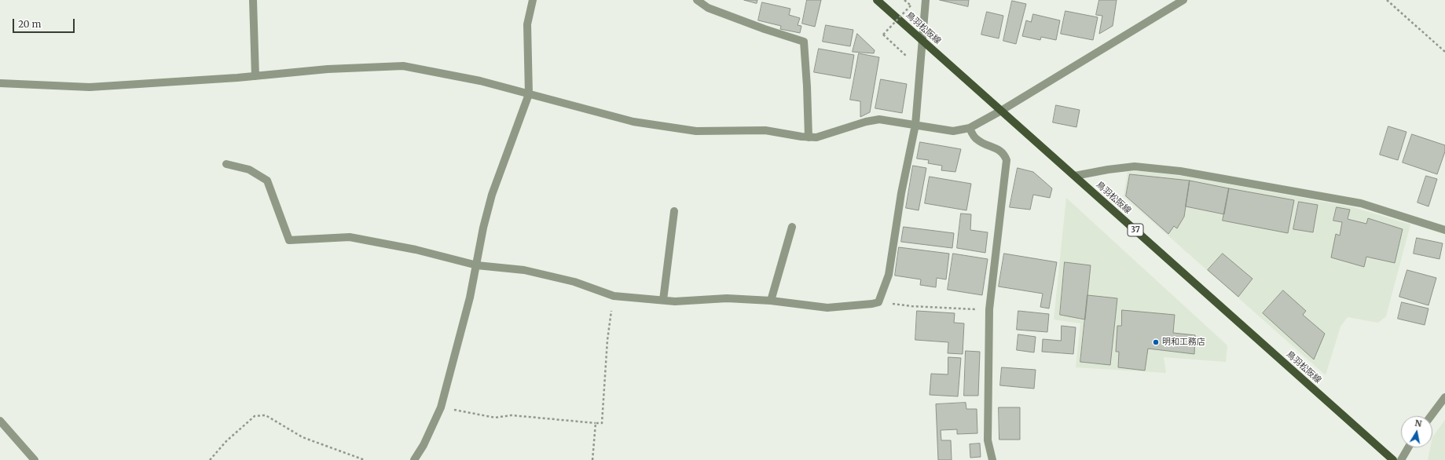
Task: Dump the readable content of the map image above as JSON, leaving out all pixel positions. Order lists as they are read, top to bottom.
{
  "streets": {
    "main road": ["鳥羽松阪線", "37"]
  },
  "places": ["明和工務店"],
  "scale_bar": "20 m",
  "north": "top"
}
